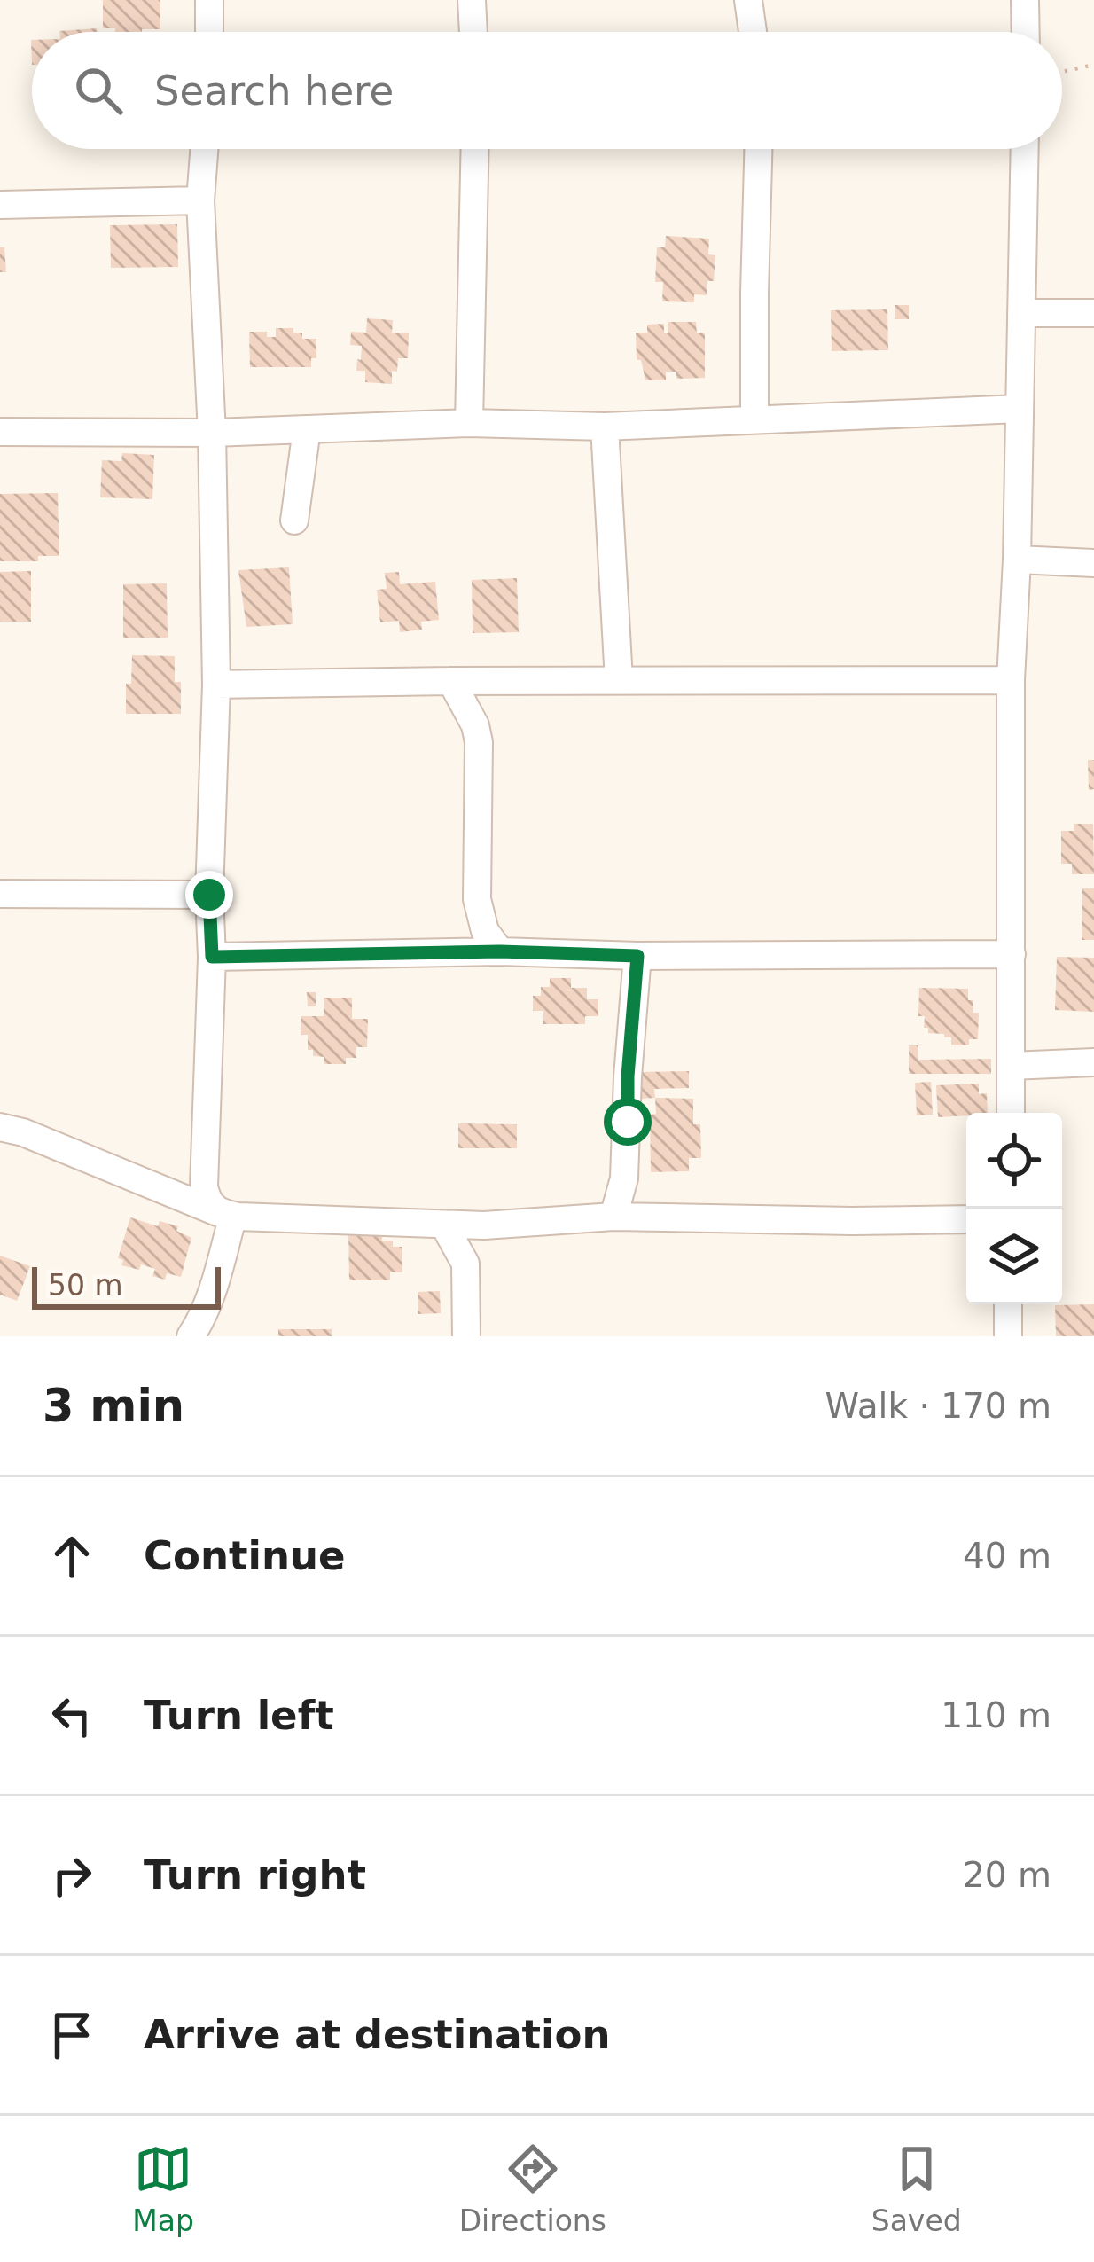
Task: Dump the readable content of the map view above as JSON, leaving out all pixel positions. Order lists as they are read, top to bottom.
{
  "scale_bar": "50 m",
  "page": {
    "search": "Search here",
    "scale": "50 m",
    "heading": ["3 min", "Walk · 170 m"],
    "list": [
      ["Continue", "40 m"],
      ["Turn left", "110 m"],
      ["Turn right", "20 m"],
      "Arrive at destination"
    ],
    "nav": ["Map", "Directions", "Saved"]
  }
}
